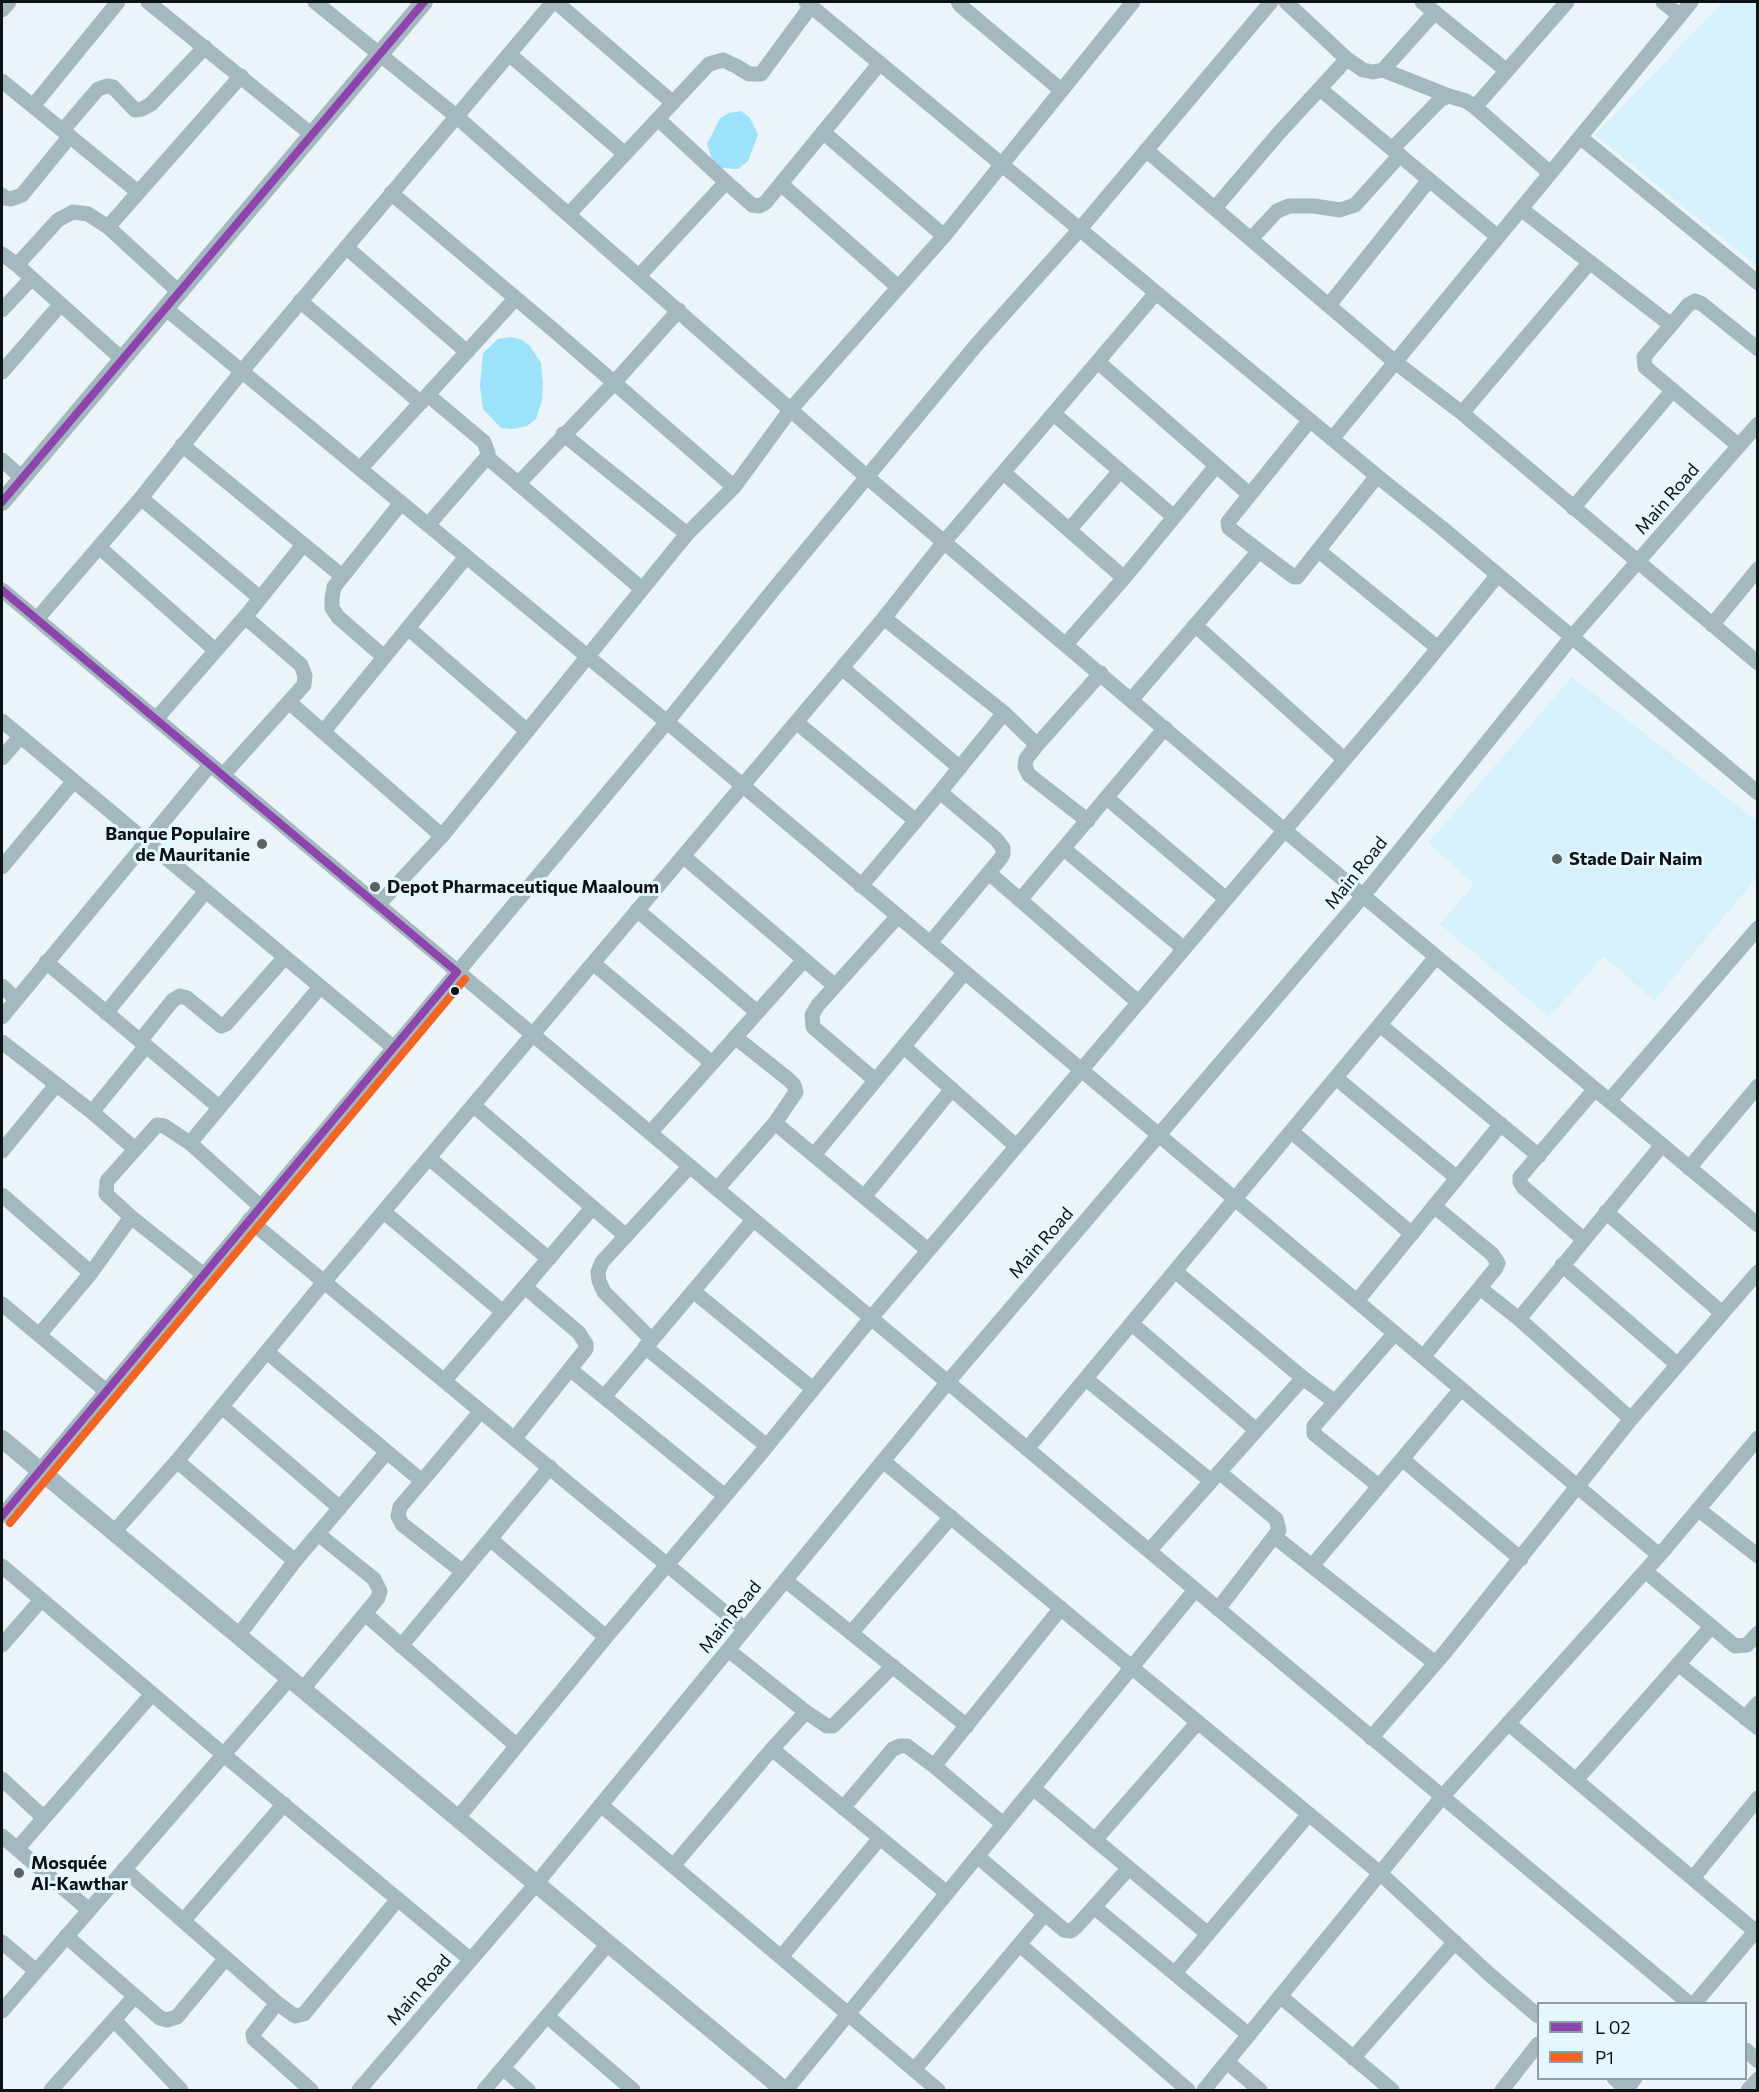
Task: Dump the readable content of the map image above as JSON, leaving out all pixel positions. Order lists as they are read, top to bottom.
{
  "streets": {
    "street": ["Main Road"]
  },
  "places": [
    "Banque Populaire de Mauritanie",
    "Stade Dair Naim",
    "Depot Pharmaceutique Maaloum",
    "Mosquée Al-Kawthar"
  ],
  "lines": ["transit line P1"],
  "legend": ["L 02", "P1"]
}
